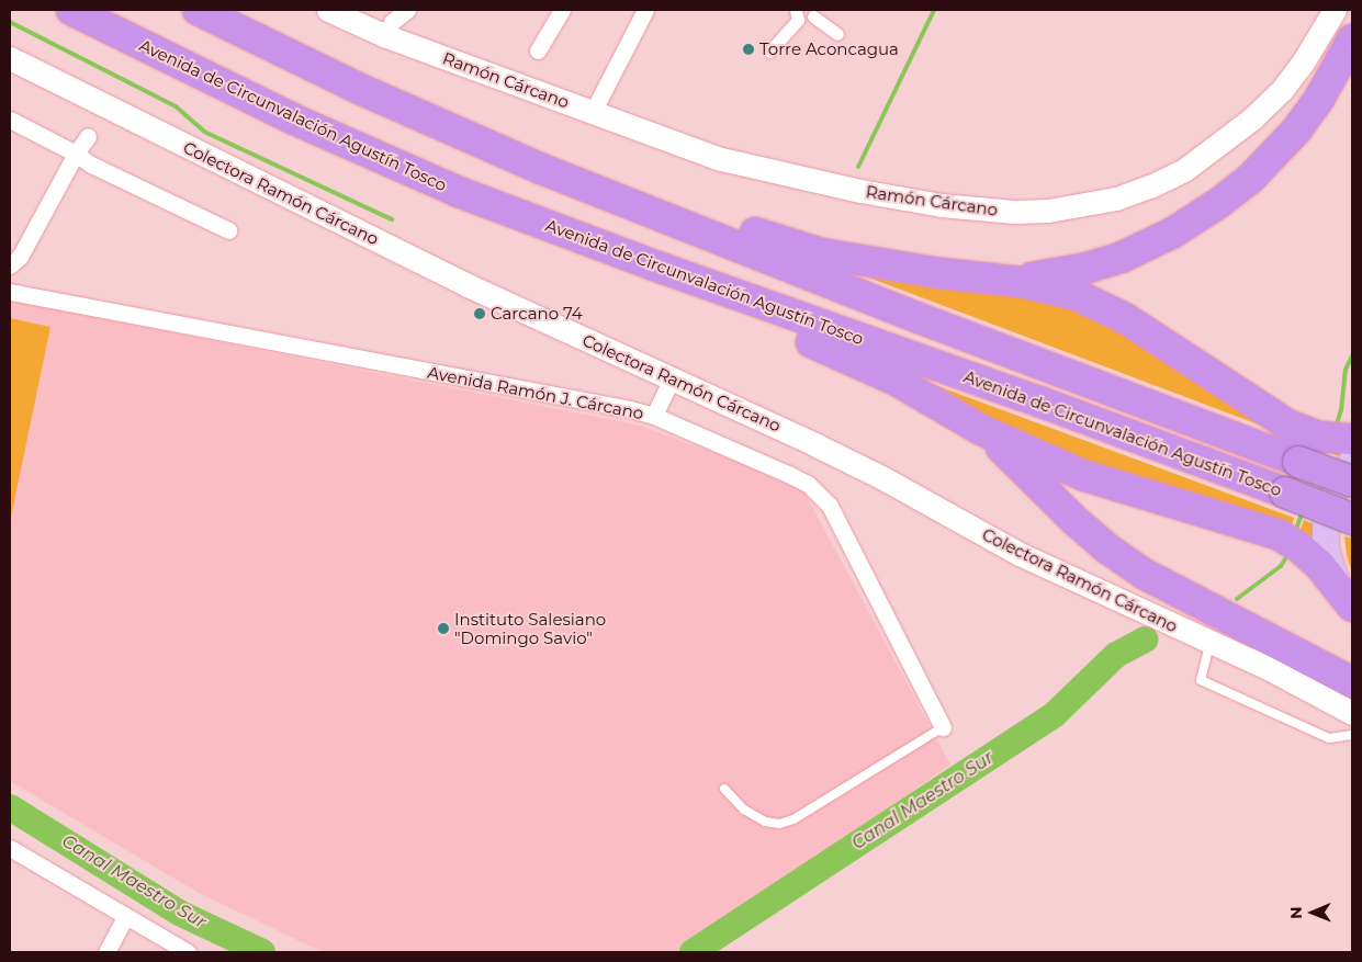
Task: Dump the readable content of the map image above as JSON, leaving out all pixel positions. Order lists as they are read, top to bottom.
{
  "streets": {
    "highway": ["Avenida de Circunvalación Agustín Tosco"],
    "main road": ["Ramón Cárcano", "Colectora Ramón Cárcano"],
    "street": ["Avenida Ramón J. Cárcano"]
  },
  "water": ["Canal Maestro Sur"],
  "places": ["Torre Aconcagua", "Carcano 74", "Instituto Salesiano \"Domingo Savio\""],
  "north": "left"
}
